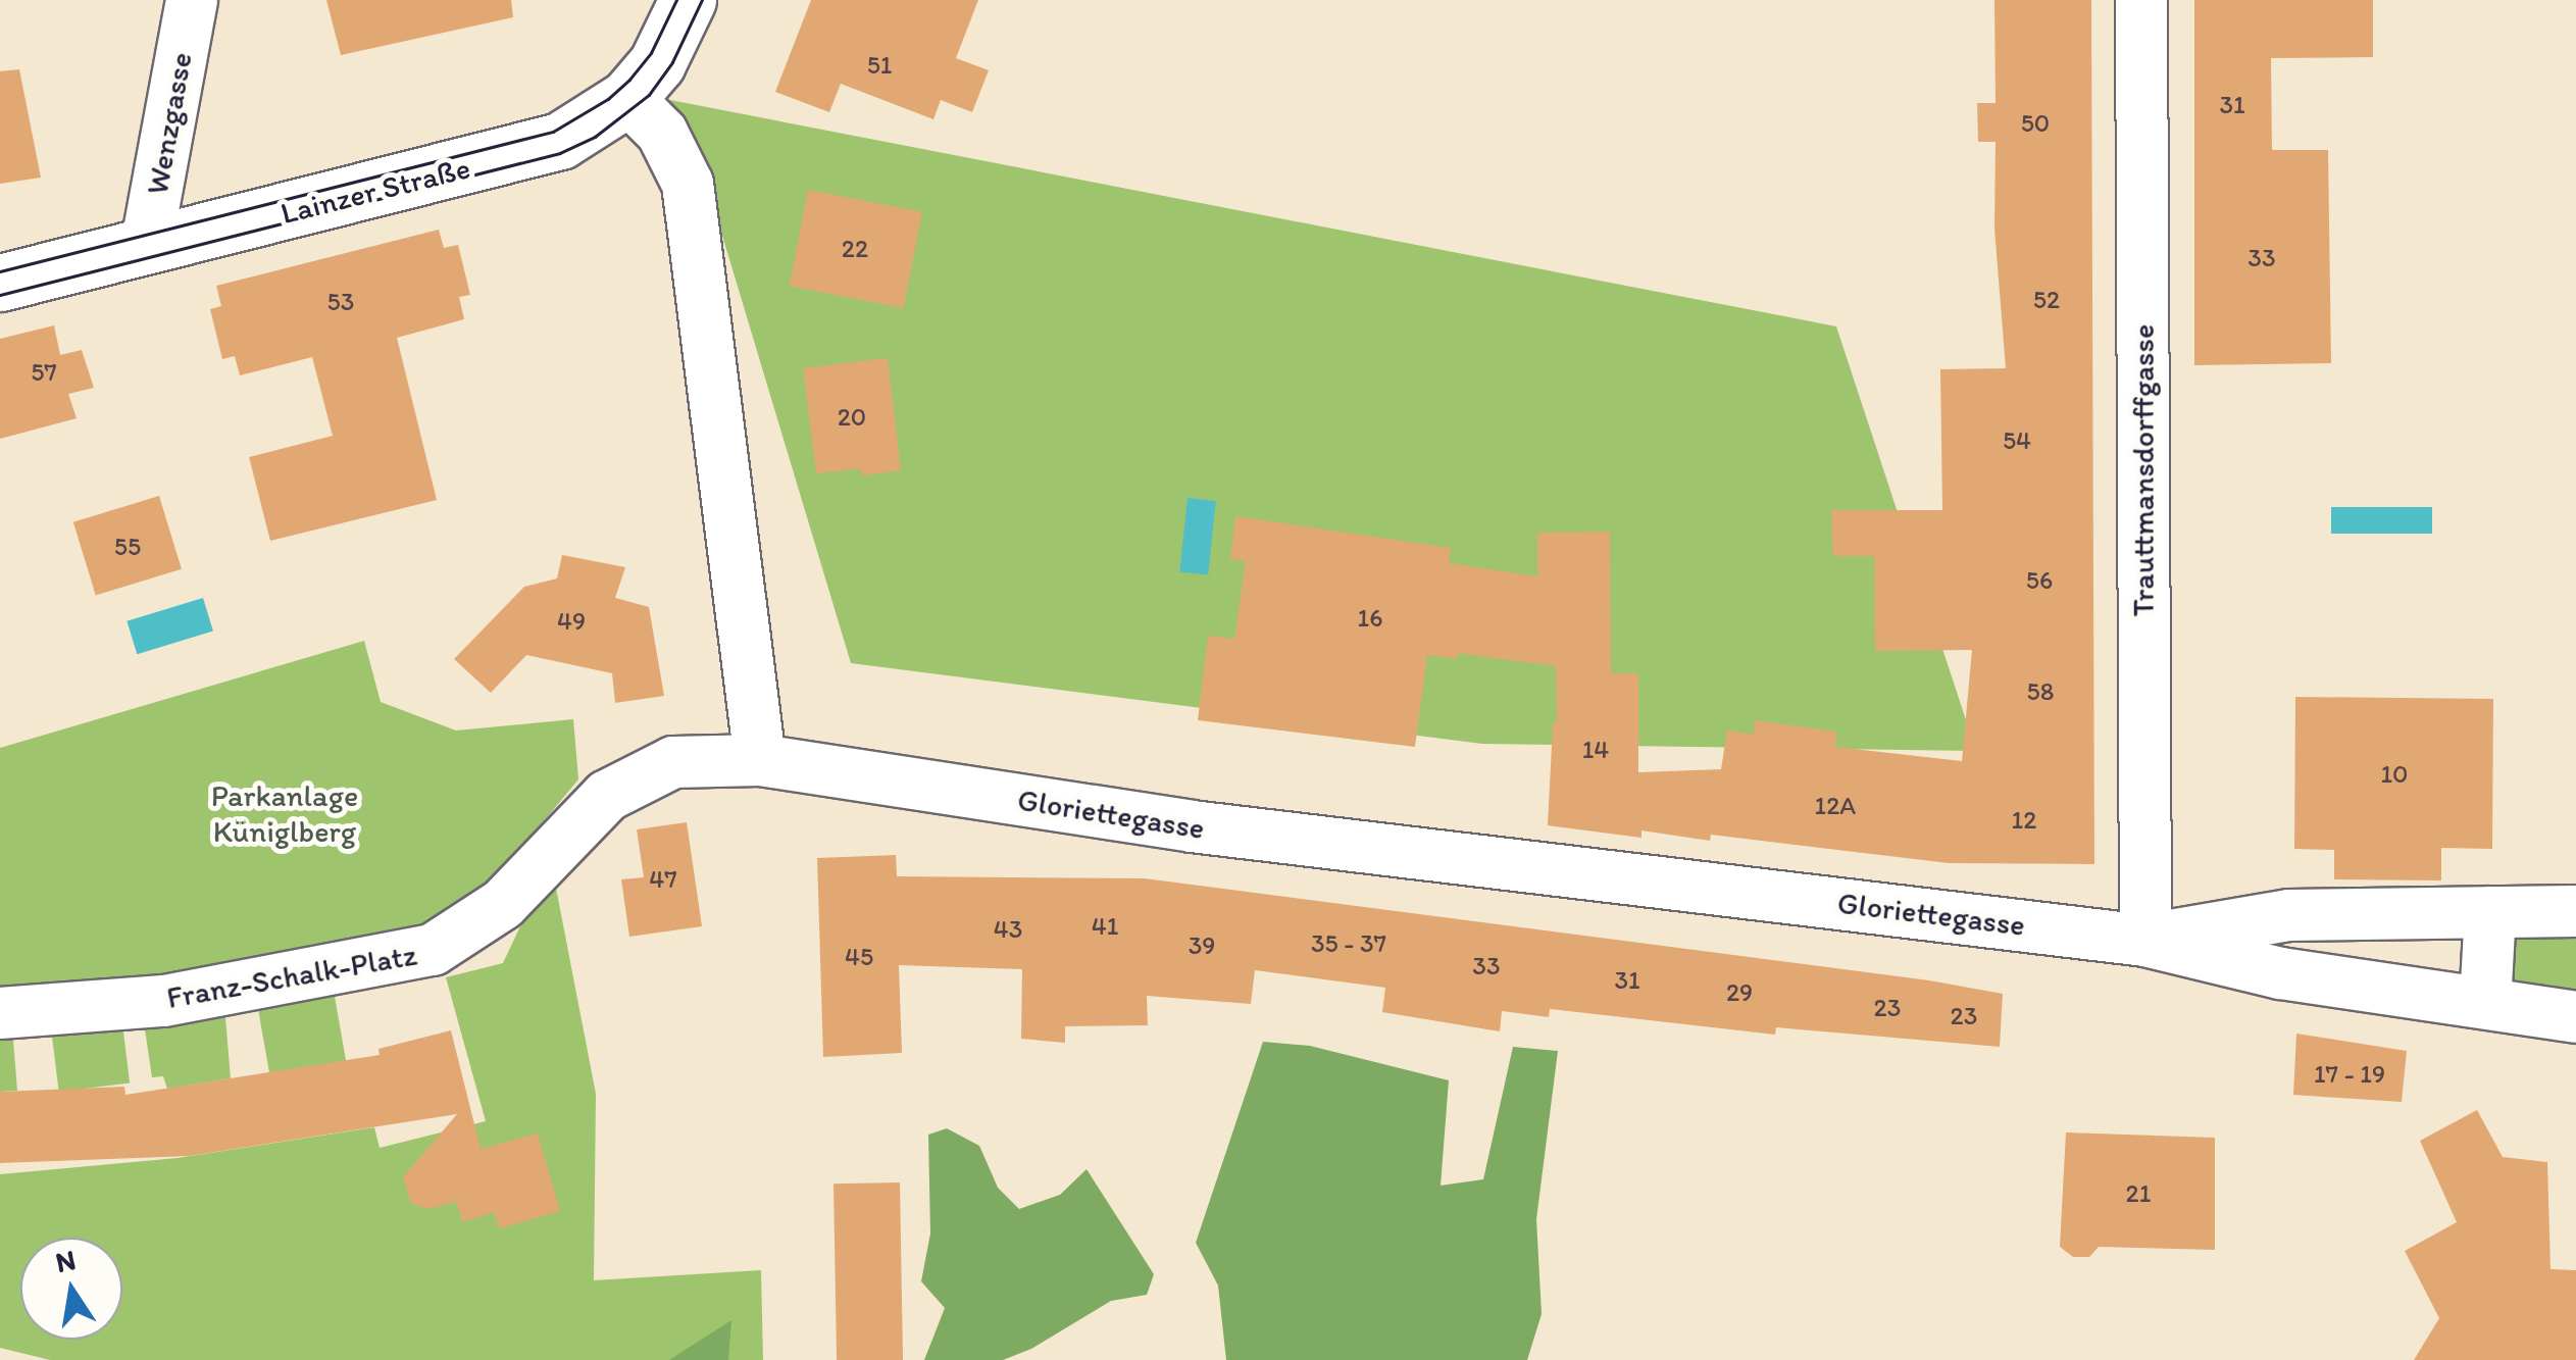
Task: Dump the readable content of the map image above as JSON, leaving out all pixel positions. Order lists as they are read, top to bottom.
{
  "streets": {
    "main road": ["Lainzer Straße"],
    "street": [
      "Wenzgasse",
      "Trauttmansdorffgasse",
      "Gloriettegasse",
      "Franz-Schalk-Platz"
    ]
  },
  "crossings": [
    ["Wenzgasse", "Lainzer Straße"],
    ["Trauttmansdorffgasse", "Gloriettegasse"],
    ["Gloriettegasse", "Franz-Schalk-Platz"]
  ],
  "parks": ["Parkanlage Küniglberg"],
  "house_numbers": [
    "51",
    "31",
    "50",
    "22",
    "33",
    "52",
    "53",
    "57",
    "20",
    "54",
    "55",
    "56",
    "16",
    "49",
    "58",
    "14",
    "10",
    "12A",
    "12",
    "47",
    "41",
    "43",
    "35 - 37",
    "39",
    "45",
    "33",
    "31",
    "29",
    "23",
    "23",
    "17 - 19",
    "21"
  ],
  "north": "top"
}
